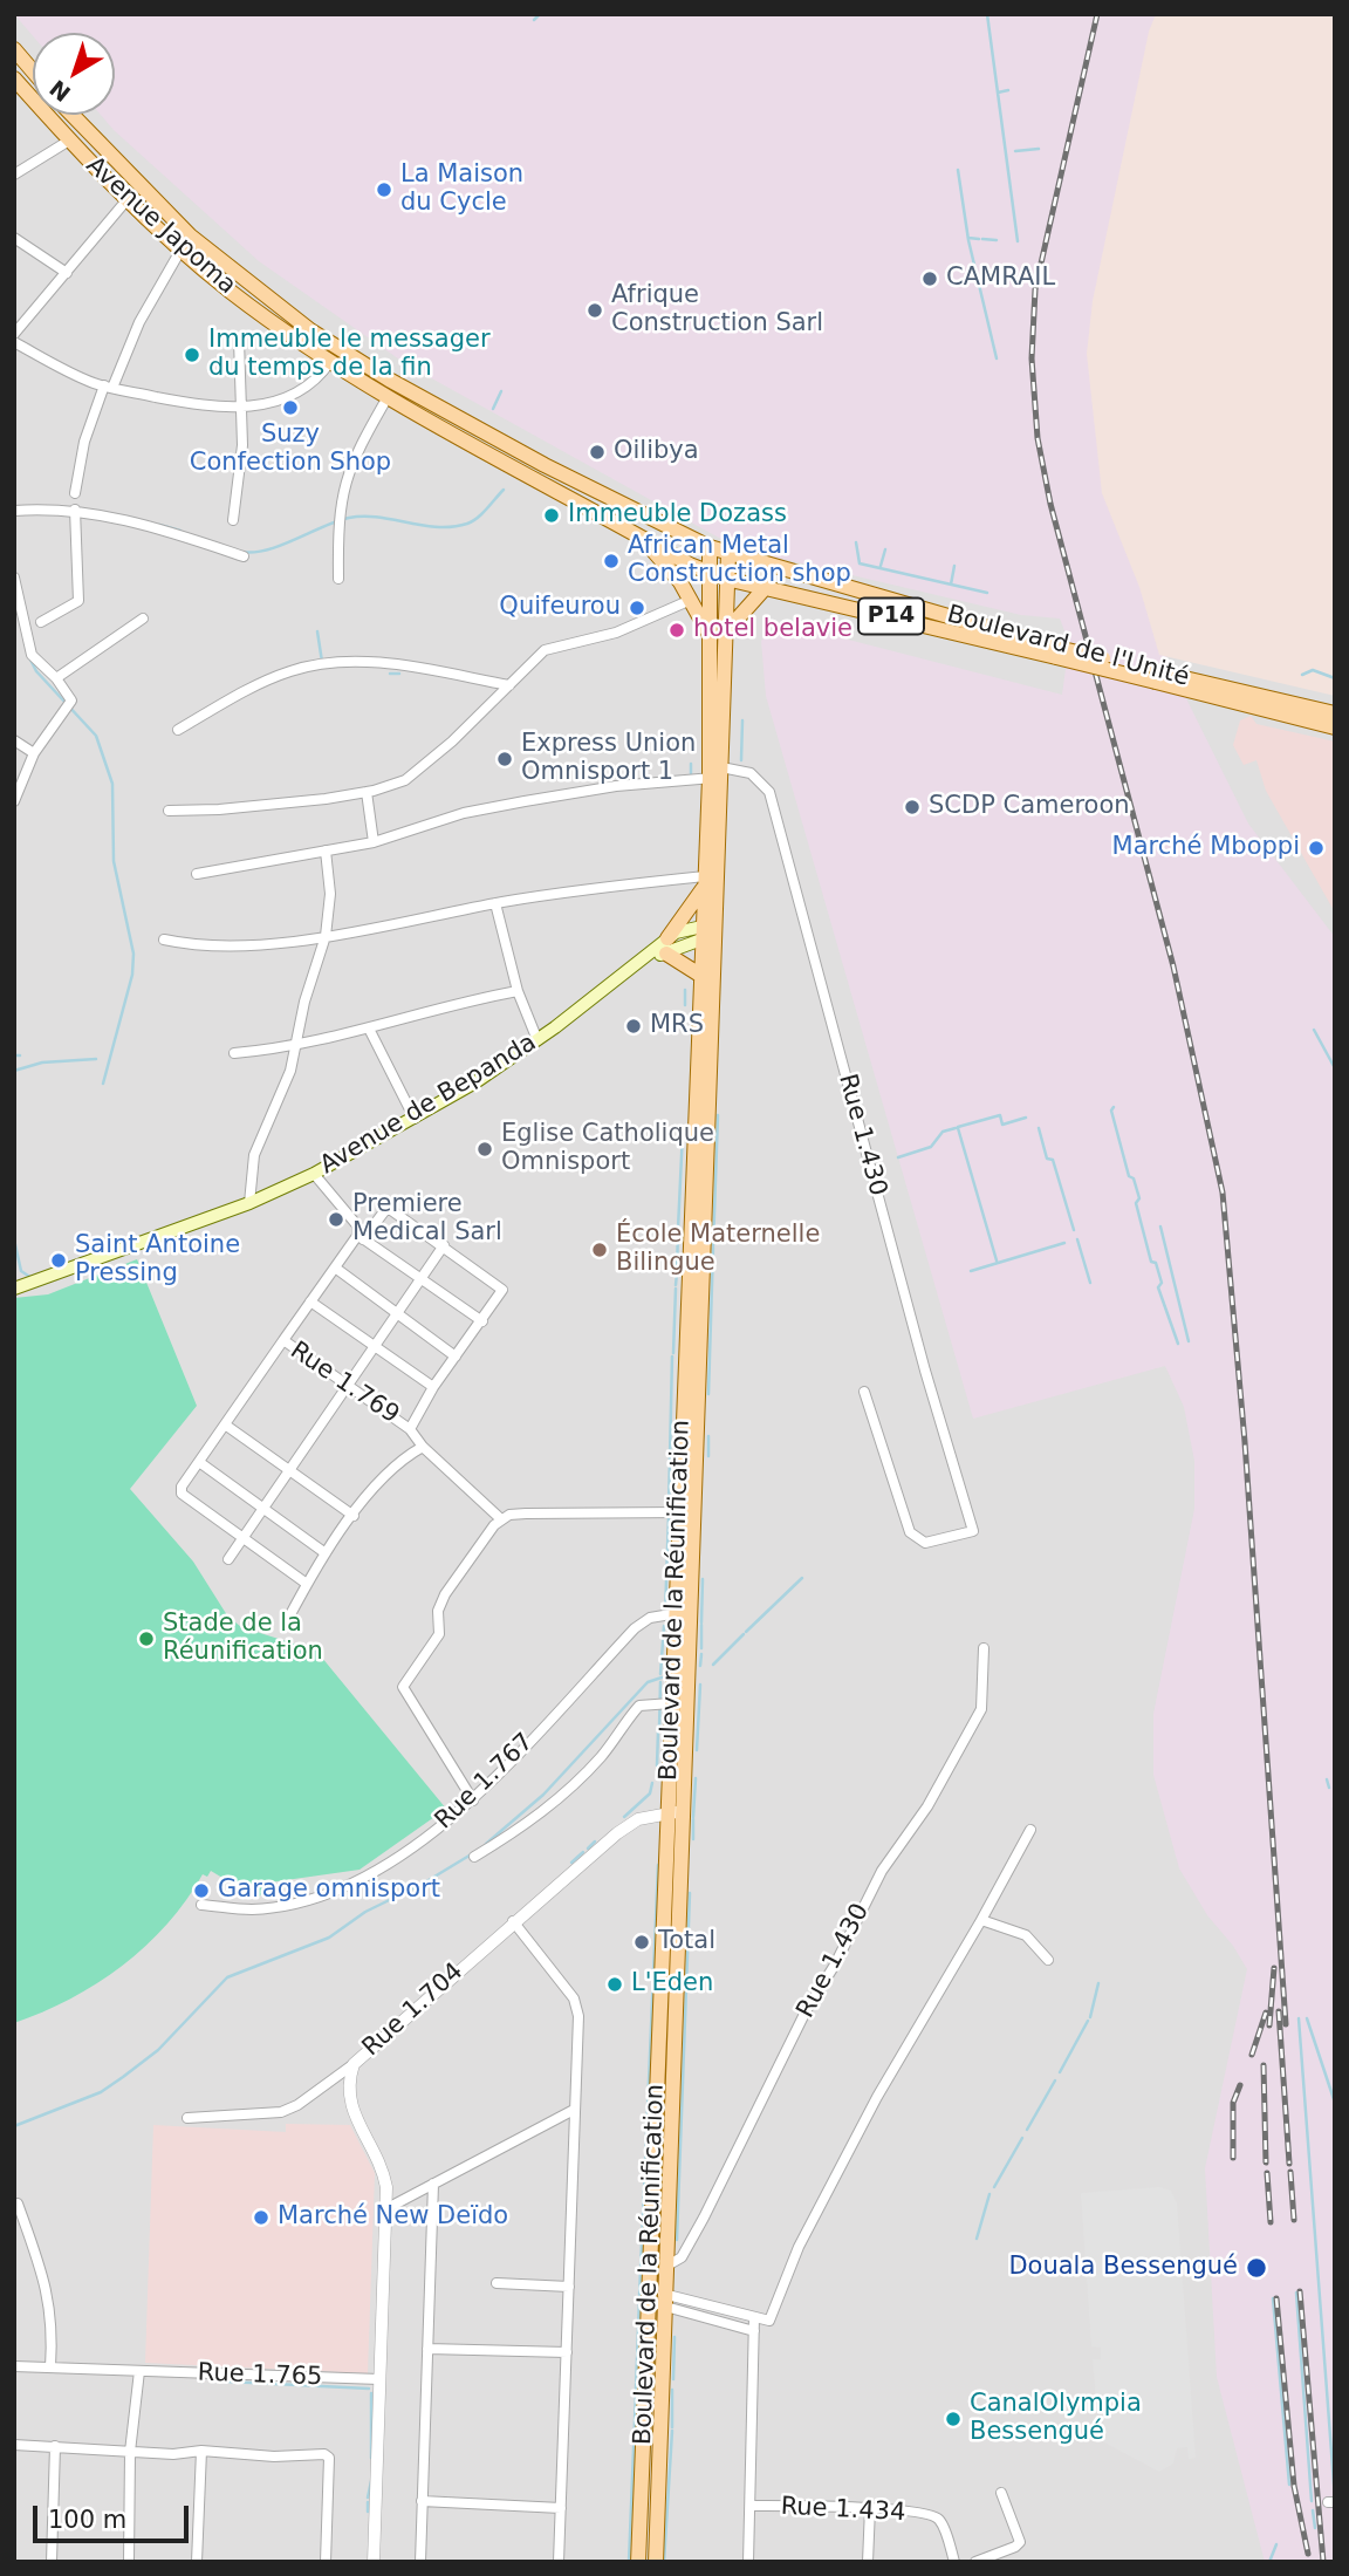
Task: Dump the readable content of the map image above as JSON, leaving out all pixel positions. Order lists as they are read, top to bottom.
{
  "streets": {
    "main road": [
      "Avenue Japoma",
      "P14",
      "Boulevard de l'Unité",
      "Avenue de Bepanda",
      "Boulevard de la Réunification"
    ],
    "street": [
      "Rue 1.430",
      "Rue 1.769",
      "Rue 1.767",
      "Rue 1.704",
      "Rue 1.765",
      "Rue 1.434"
    ]
  },
  "crossings": [
    ["Avenue Japoma", "Boulevard de l'Unité"],
    ["Avenue Japoma", "Boulevard de la Réunification"],
    ["Boulevard de l'Unité", "Boulevard de la Réunification"],
    ["Avenue de Bepanda", "Boulevard de la Réunification"],
    ["Rue 1.430", "Boulevard de la Réunification"],
    ["Boulevard de la Réunification", "Rue 1.767"],
    ["Boulevard de la Réunification", "Rue 1.704"],
    ["Rue 1.704", "Rue 1.765"]
  ],
  "places": [
    "La Maison du Cycle",
    "CAMRAIL",
    "Afrique Construction Sarl",
    "Immeuble le messager du temps de la fin",
    "Suzy Confection Shop",
    "Oilibya",
    "Immeuble Dozass",
    "African Metal Construction shop",
    "Quifeurou",
    "hotel belavie",
    "Express Union Omnisport 1",
    "SCDP Cameroon",
    "Marché Mboppi",
    "MRS",
    "Eglise Catholique Omnisport",
    "Premiere Medical Sarl",
    "École Maternelle Bilingue",
    "Saint Antoine Pressing",
    "Stade de la Réunification",
    "Garage omnisport",
    "Total",
    "L'Eden",
    "Marché New Deïdo",
    "Douala Bessengué",
    "CanalOlympia Bessengué"
  ],
  "scale_bar": "100 m",
  "north": "bottom left"
}
